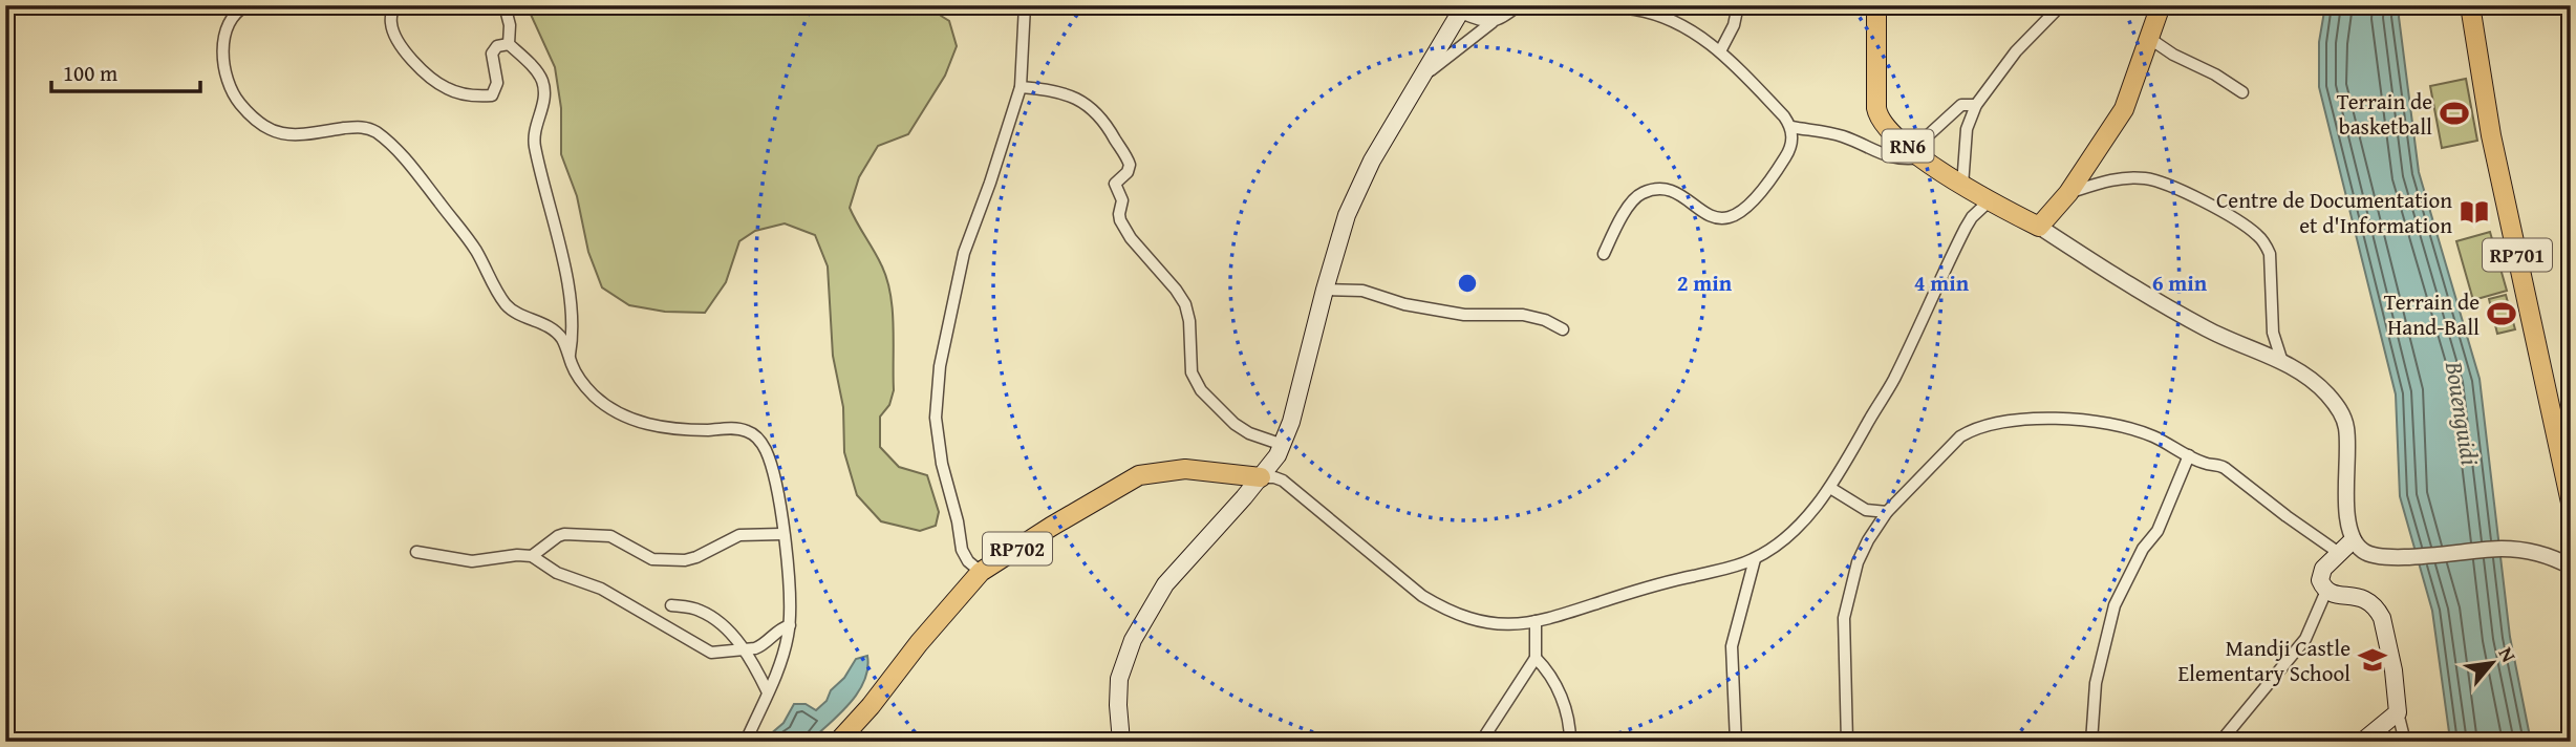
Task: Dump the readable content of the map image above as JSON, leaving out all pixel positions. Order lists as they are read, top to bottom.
{
  "streets": {
    "main road": ["RN6", "RP701", "RP702"]
  },
  "water": ["Bouenguidi"],
  "places": {
    "sports": ["Terrain de basketball", "Terrain de Hand-Ball"],
    "library": ["Centre de Documentation et d'Information"],
    "school or university": ["Mandji Castle Elementary School"]
  },
  "scale_bar": "100 m",
  "north": "top right",
  "rings": ["2 min", "4 min", "6 min"]
}
